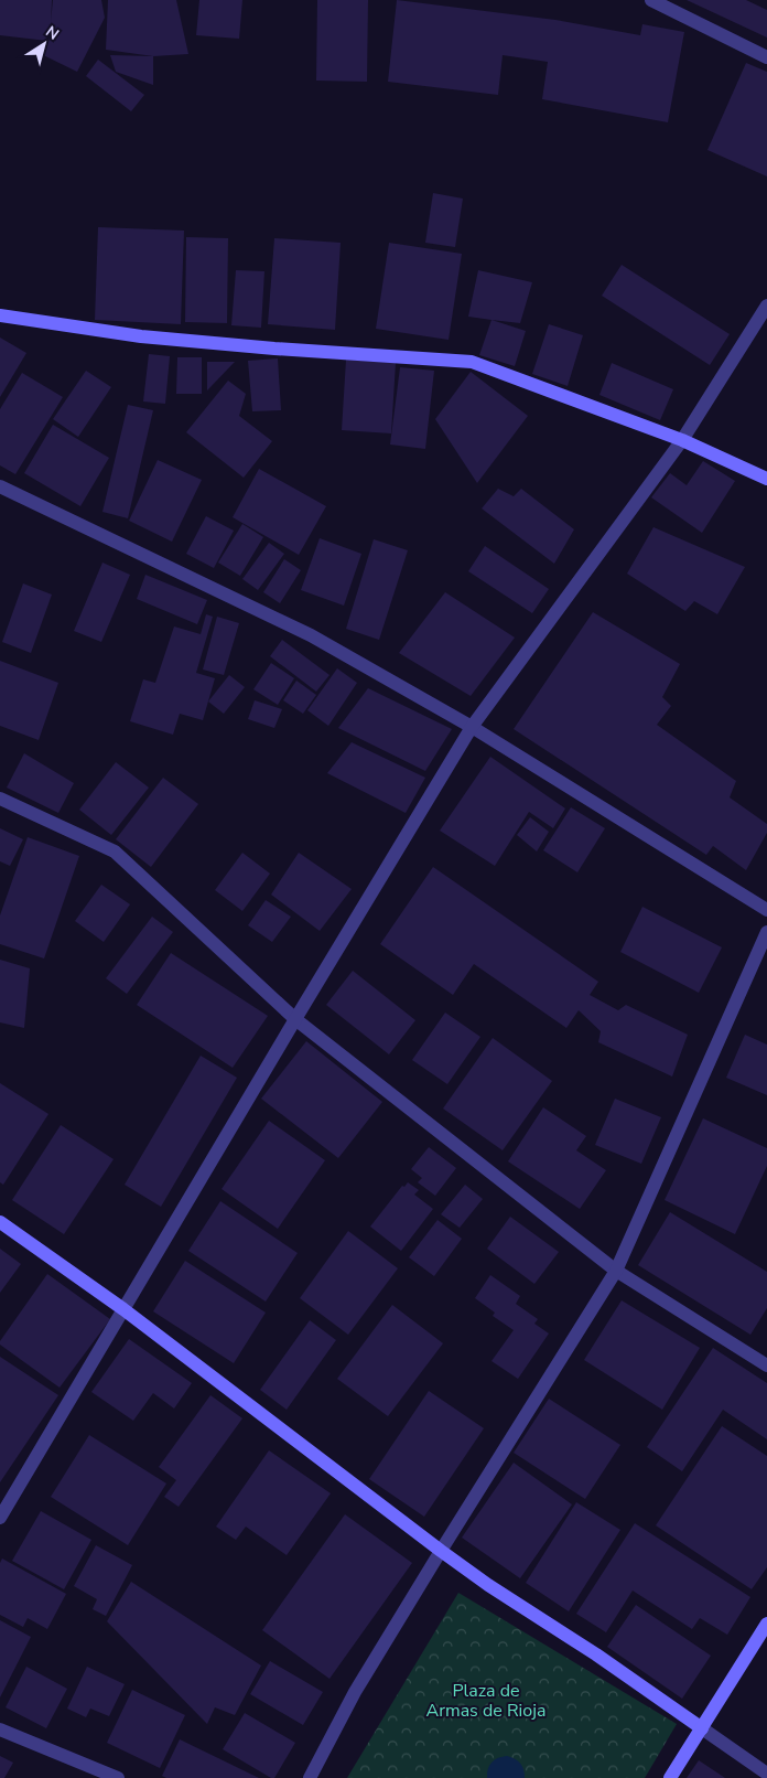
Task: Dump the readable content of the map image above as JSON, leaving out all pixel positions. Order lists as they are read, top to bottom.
{
  "parks": ["Plaza de Armas de Rioja"],
  "north": "top right"
}
